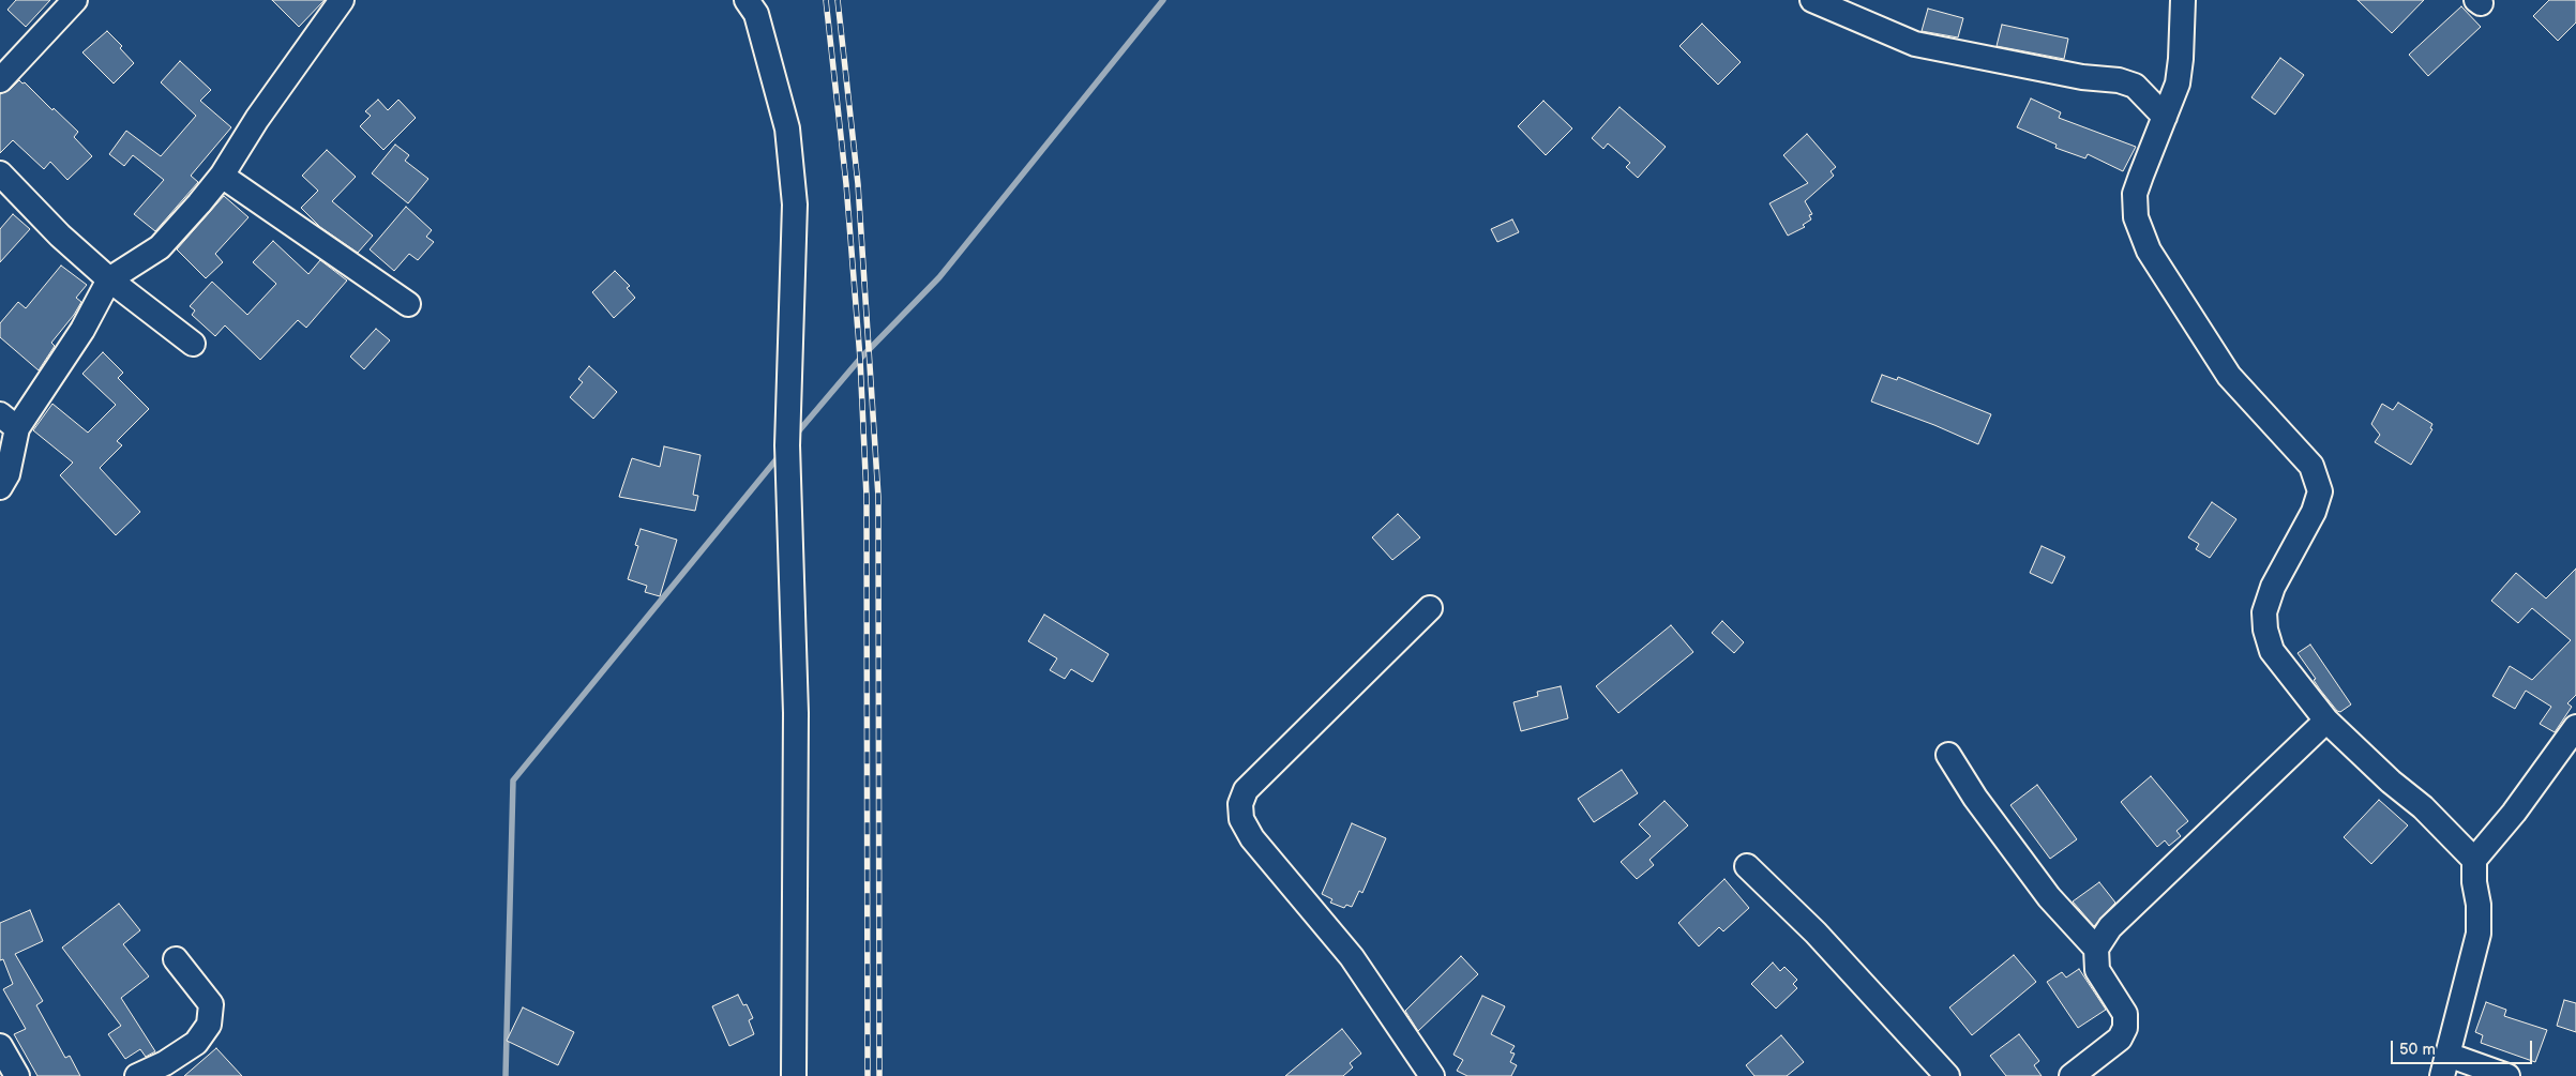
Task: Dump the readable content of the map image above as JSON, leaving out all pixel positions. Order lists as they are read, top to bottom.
{
  "scale_bar": "50 m"
}
